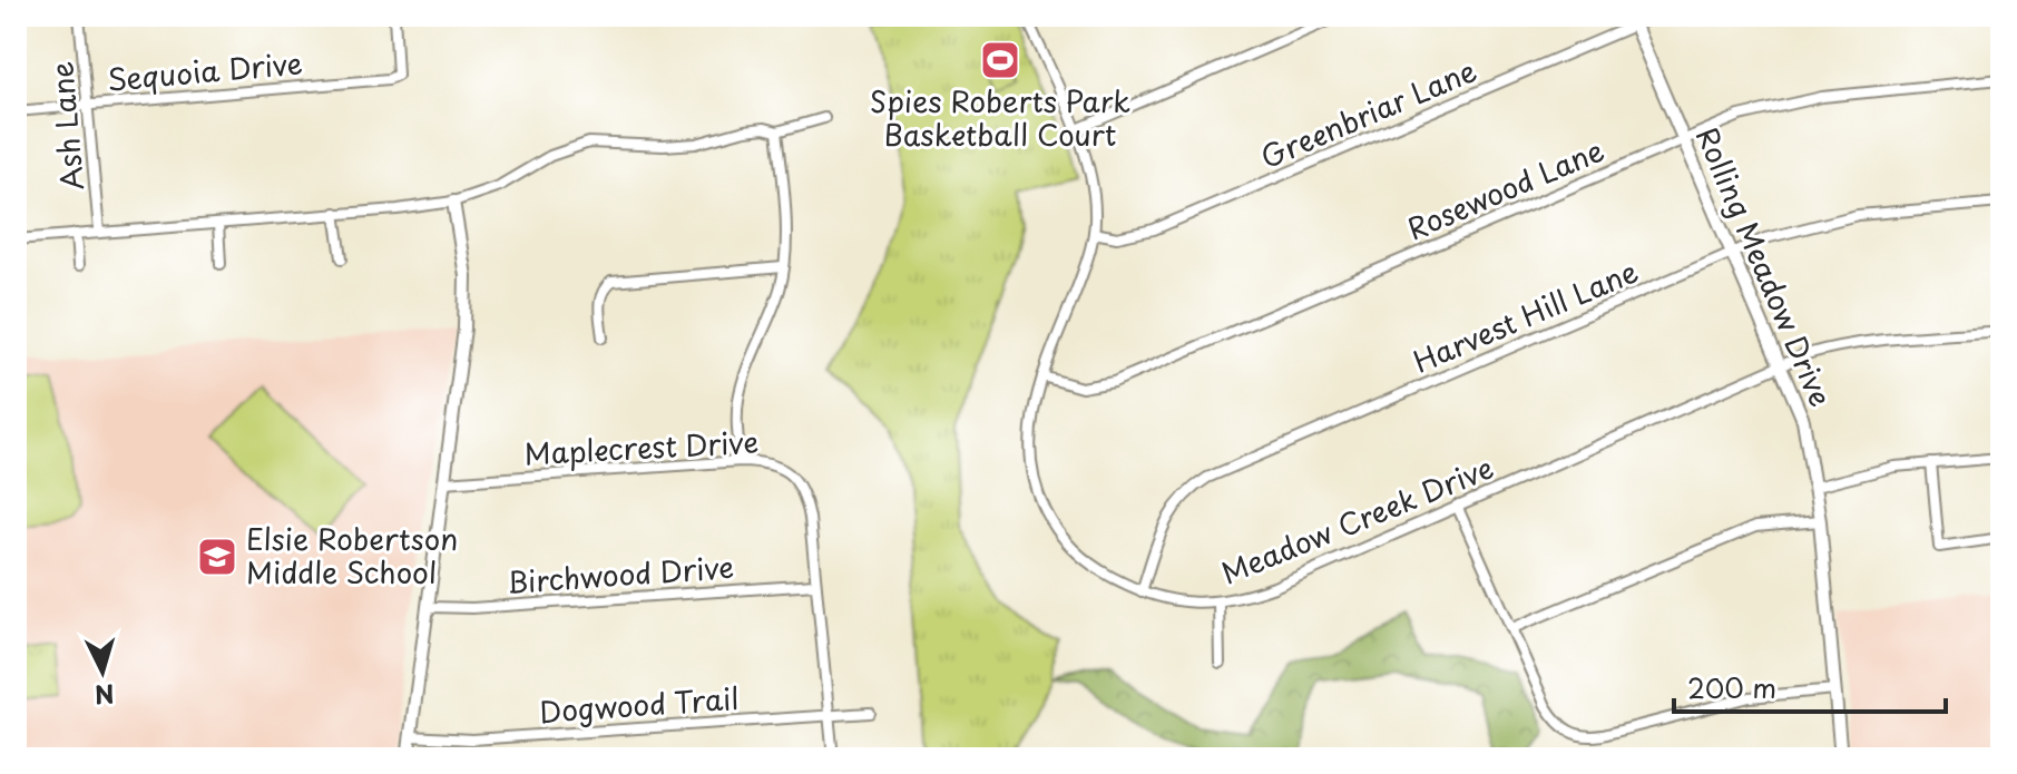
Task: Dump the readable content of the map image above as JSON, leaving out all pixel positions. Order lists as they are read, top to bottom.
{
  "streets": {
    "street": [
      "Sequoia Drive",
      "Greenbriar Lane",
      "Ash Lane",
      "Rosewood Lane",
      "Rolling Meadow Drive",
      "Harvest Hill Lane",
      "Maplecrest Drive",
      "Meadow Creek Drive",
      "Birchwood Drive",
      "Dogwood Trail"
    ]
  },
  "crossings": [
    ["Sequoia Drive", "Ash Lane"],
    ["Greenbriar Lane", "Rolling Meadow Drive"],
    ["Greenbriar Lane", "Meadow Creek Drive"],
    ["Rosewood Lane", "Rolling Meadow Drive"],
    ["Rosewood Lane", "Meadow Creek Drive"],
    ["Rolling Meadow Drive", "Harvest Hill Lane"],
    ["Rolling Meadow Drive", "Meadow Creek Drive"],
    ["Harvest Hill Lane", "Meadow Creek Drive"],
    ["Maplecrest Drive", "Birchwood Drive"]
  ],
  "places": {
    "sports": ["Spies Roberts Park Basketball Court"],
    "school or university": ["Elsie Robertson Middle School"]
  },
  "scale_bar": "200 m",
  "north": "bottom"
}
